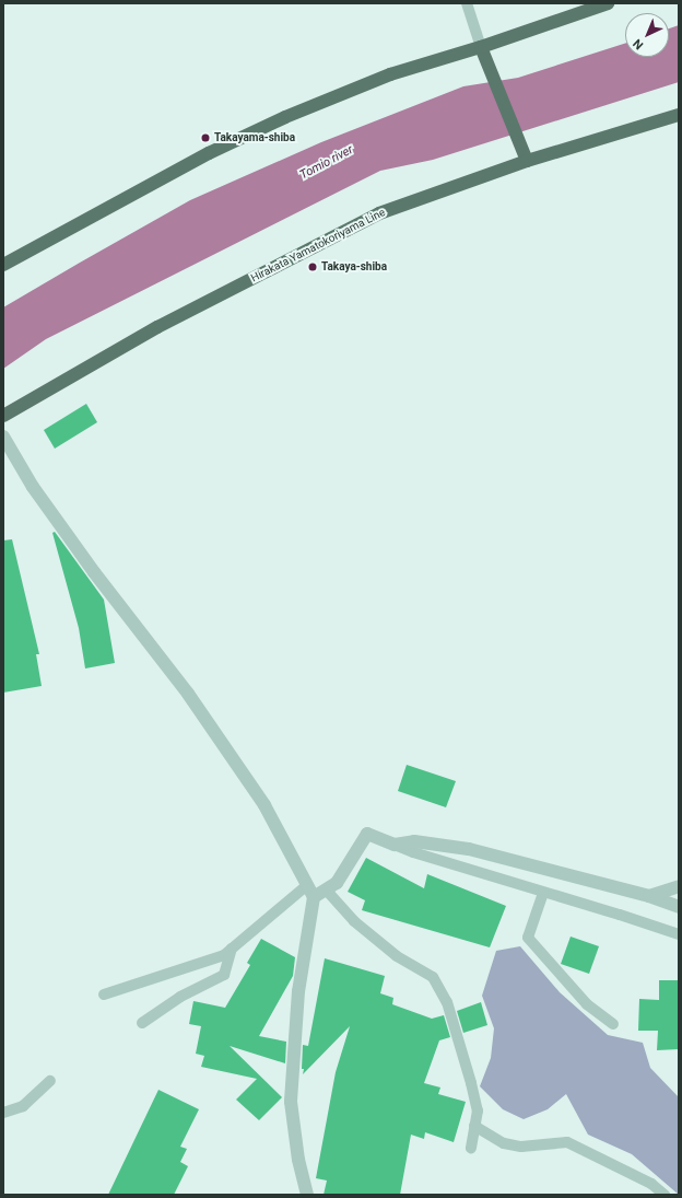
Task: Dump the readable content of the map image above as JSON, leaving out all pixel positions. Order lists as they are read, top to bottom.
{
  "streets": {
    "main road": ["Hirakata Yamatokoriyama Line"]
  },
  "water": ["Tomio river"],
  "places": ["Takayama-shiba", "Takaya-shiba"],
  "north": "bottom left"
}
